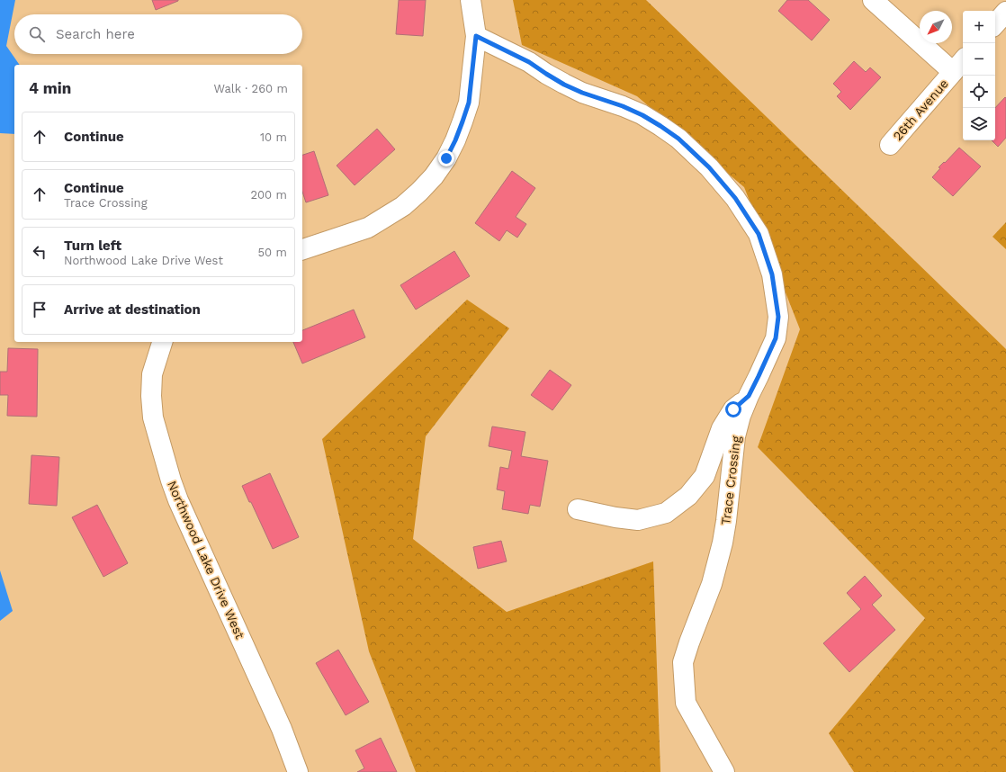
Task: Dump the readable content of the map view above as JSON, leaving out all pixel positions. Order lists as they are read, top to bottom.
{
  "streets": {
    "street": ["26th Avenue", "Trace Crossing", "Northwood Lake Drive West"]
  },
  "north": "bottom left",
  "page": {
    "map_buttons": ["+", "−"],
    "search": "Search here",
    "heading": ["4 min", "Walk · 260 m"],
    "list": [
      ["Continue", "10 m"],
      ["Continue", "Trace Crossing", "200 m"],
      ["Turn left", "Northwood Lake Drive West", "50 m"],
      "Arrive at destination"
    ]
  }
}
